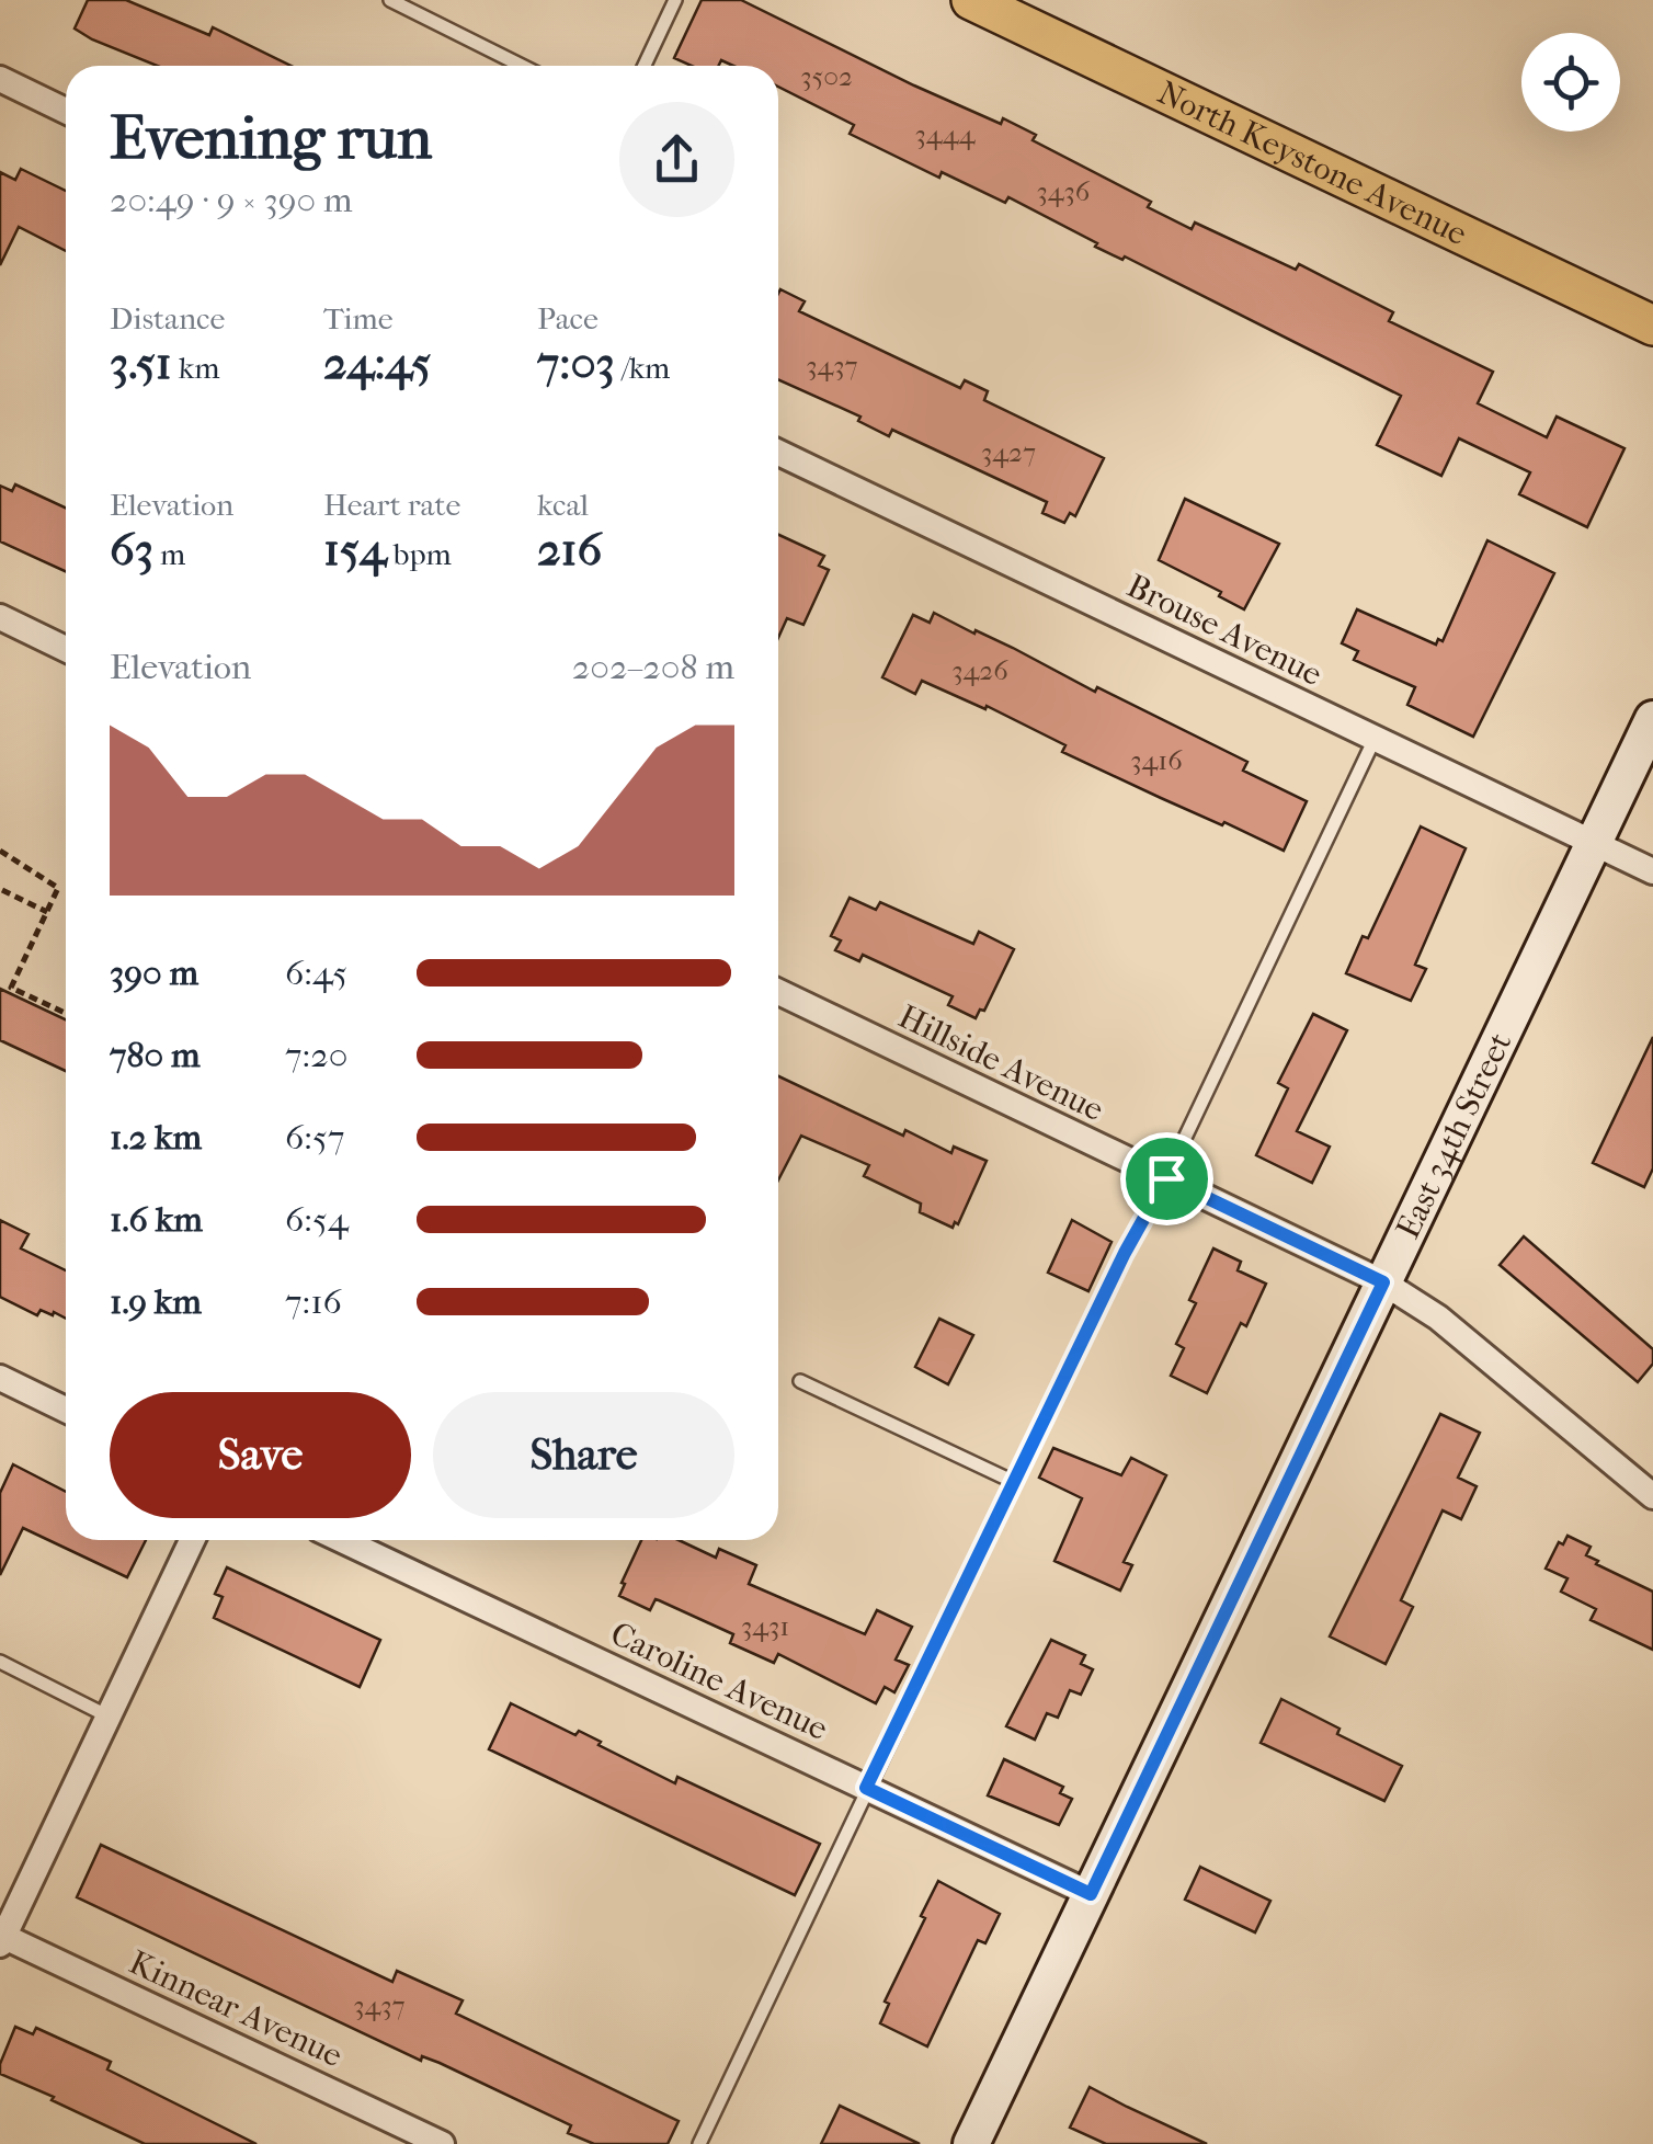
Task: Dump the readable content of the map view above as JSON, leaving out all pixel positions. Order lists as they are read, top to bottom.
{
  "streets": {
    "main road": ["North Keystone Avenue", "East 34th Street"],
    "street": [
      "Brouse Avenue",
      "Hillside Avenue",
      "Caroline Avenue",
      "Kinnear Avenue"
    ]
  },
  "crossings": [
    ["Brouse Avenue", "East 34th Street"],
    ["Hillside Avenue", "East 34th Street"],
    ["East 34th Street", "Caroline Avenue"]
  ],
  "house_numbers": [
    "3502",
    "3444",
    "3436",
    "3437",
    "3427",
    "3426",
    "3416",
    "3431",
    "3437"
  ],
  "page": {
    "heading": ["Evening run", "20:49 · 9 × 390 m"],
    "stats": [
      ["Distance", "3.51 km"],
      ["Time", "24:45"],
      ["Pace", "7:03 /km"],
      ["Elevation", "63 m"],
      ["Heart rate", "154 bpm"],
      ["kcal", "216"]
    ],
    "chart": ["Elevation", "202–208 m"],
    "list": [
      {
        "name": "390 m",
        "note": "6:45"
      },
      {
        "name": "780 m",
        "note": "7:20"
      },
      {
        "name": "1.2 km",
        "note": "6:57"
      },
      {
        "name": "1.6 km",
        "note": "6:54"
      },
      {
        "name": "1.9 km",
        "note": "7:16"
      }
    ],
    "buttons": ["Save", "Share"]
  }
}
